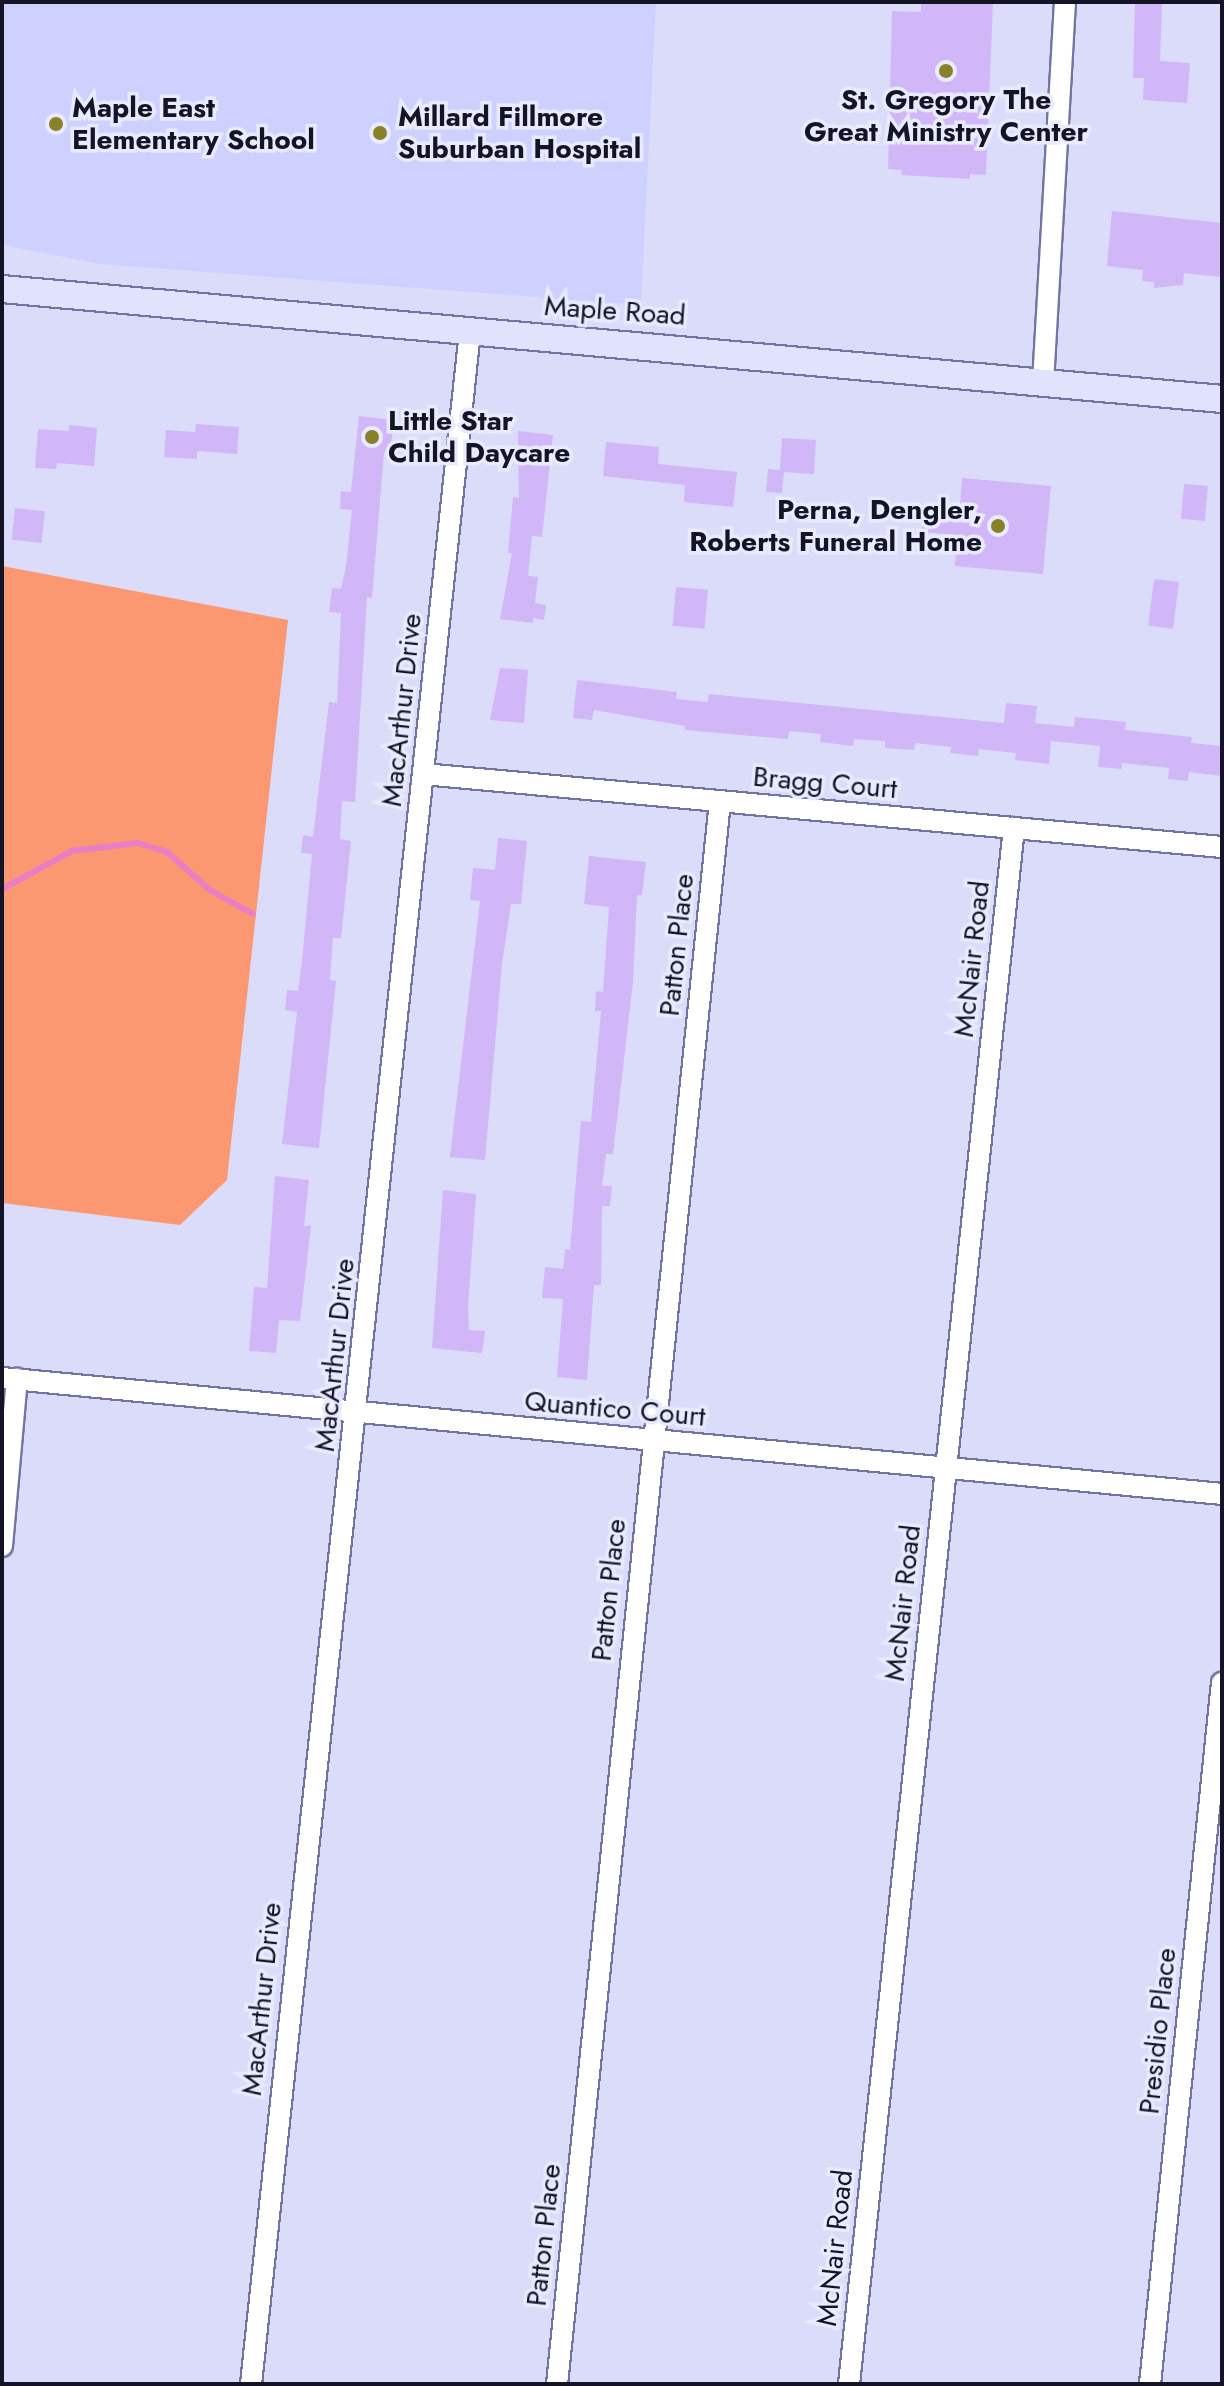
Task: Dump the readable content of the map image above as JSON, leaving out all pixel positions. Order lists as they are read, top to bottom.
{
  "streets": {
    "main road": ["Maple Road"],
    "street": [
      "MacArthur Drive",
      "Bragg Court",
      "Patton Place",
      "McNair Road",
      "Quantico Court",
      "Presidio Place"
    ]
  },
  "crossings": [
    ["Maple Road", "MacArthur Drive"],
    ["MacArthur Drive", "Bragg Court"],
    ["MacArthur Drive", "Quantico Court"],
    ["Bragg Court", "Patton Place"],
    ["Bragg Court", "McNair Road"],
    ["Patton Place", "Quantico Court"],
    ["McNair Road", "Quantico Court"]
  ],
  "places": [
    "St. Gregory The Great Ministry Center",
    "Maple East Elementary School",
    "Millard Fillmore Suburban Hospital",
    "Little Star Child Daycare",
    "Perna, Dengler, Roberts Funeral Home"
  ]
}
